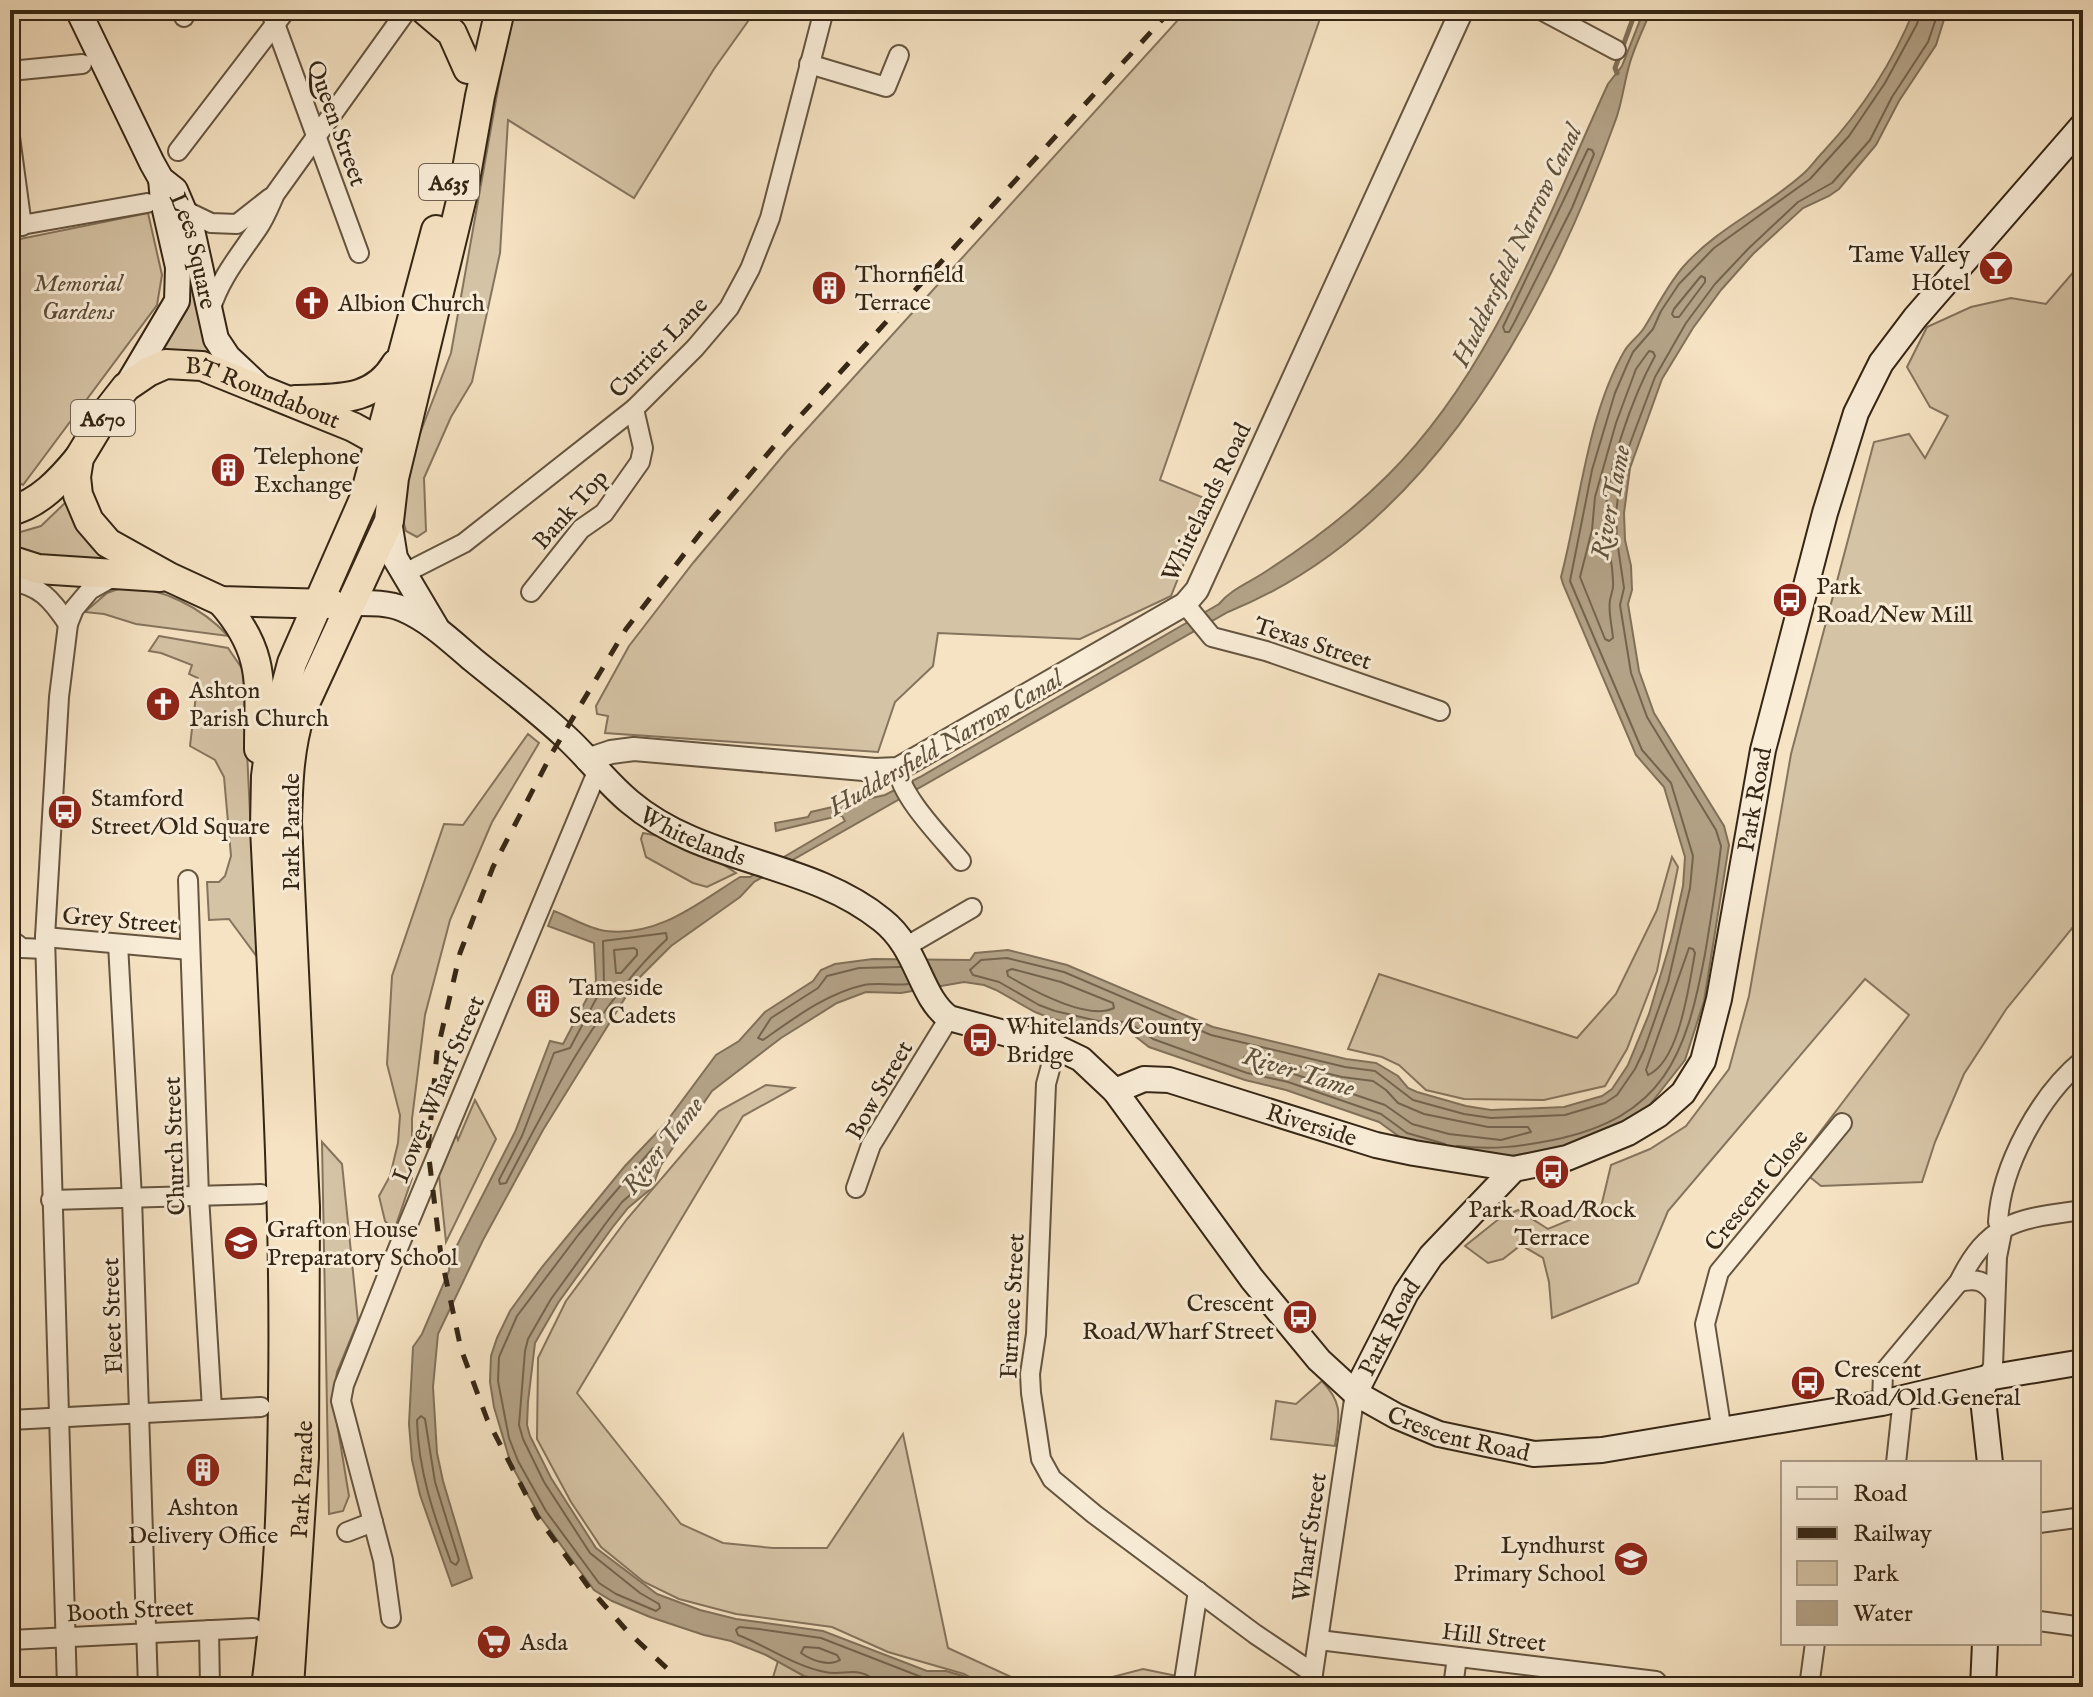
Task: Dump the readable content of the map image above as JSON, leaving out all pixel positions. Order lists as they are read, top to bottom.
{
  "streets": {
    "highway": [
      "A635",
      "BT Roundabout",
      "A670",
      "Park Parade"
    ],
    "main road": [
      "Lees Square",
      "Park Road",
      "Whitelands",
      "Riverside",
      "Crescent Road"
    ],
    "street": [
      "Queen Street",
      "Currier Lane",
      "Whitelands Road",
      "Bank Top",
      "Texas Street",
      "Grey Street",
      "Lower Wharf Street",
      "Bow Street",
      "Church Street",
      "Crescent Close",
      "Furnace Street",
      "Fleet Street",
      "Wharf Street",
      "Booth Street",
      "Hill Street"
    ]
  },
  "crossings": [
    ["A635", "Lees Square"],
    ["A635", "BT Roundabout"],
    ["A635", "A670"],
    ["A635", "Park Parade"],
    ["Lees Square", "BT Roundabout"],
    ["Lees Square", "A670"],
    ["Lees Square", "Park Parade"],
    ["Currier Lane", "Bank Top"],
    ["Currier Lane", "Whitelands"],
    ["BT Roundabout", "A670"],
    ["BT Roundabout", "Park Parade"],
    ["BT Roundabout", "Whitelands"],
    ["A670", "Park Parade"],
    ["Whitelands Road", "Texas Street"],
    ["Park Road", "Riverside"],
    ["Park Road", "Crescent Road"],
    ["Park Road", "Wharf Street"],
    ["Park Parade", "Whitelands"],
    ["Whitelands", "Lower Wharf Street"],
    ["Whitelands", "Bow Street"],
    ["Whitelands", "Crescent Road"],
    ["Grey Street", "Church Street"],
    ["Grey Street", "Fleet Street"],
    ["Bow Street", "Crescent Road"],
    ["Riverside", "Crescent Road"],
    ["Crescent Close", "Crescent Road"],
    ["Furnace Street", "Crescent Road"],
    ["Furnace Street", "Wharf Street"],
    ["Fleet Street", "Booth Street"],
    ["Crescent Road", "Wharf Street"],
    ["Wharf Street", "Hill Street"]
  ],
  "water": ["Huddersfield Narrow Canal", "River Tame"],
  "parks": ["Memorial Gardens"],
  "places": {
    "bar": ["Tame Valley Hotel"],
    "building": [
      "Thornfield Terrace",
      "Telephone Exchange",
      "Tameside Sea Cadets",
      "Ashton Delivery Office"
    ],
    "church": ["Albion Church", "Ashton Parish Church"],
    "bus stop": [
      "Park Road/New Mill",
      "Stamford Street/Old Square",
      "Whitelands/County Bridge",
      "Park Road/Rock Terrace",
      "Crescent Road/Wharf Street",
      "Crescent Road/Old General"
    ],
    "school or university": ["Grafton House Preparatory School", "Lyndhurst Primary School"],
    "supermarket": ["Asda"]
  },
  "legend": [
    "Road",
    "Railway",
    "Park",
    "Water"
  ]
}
